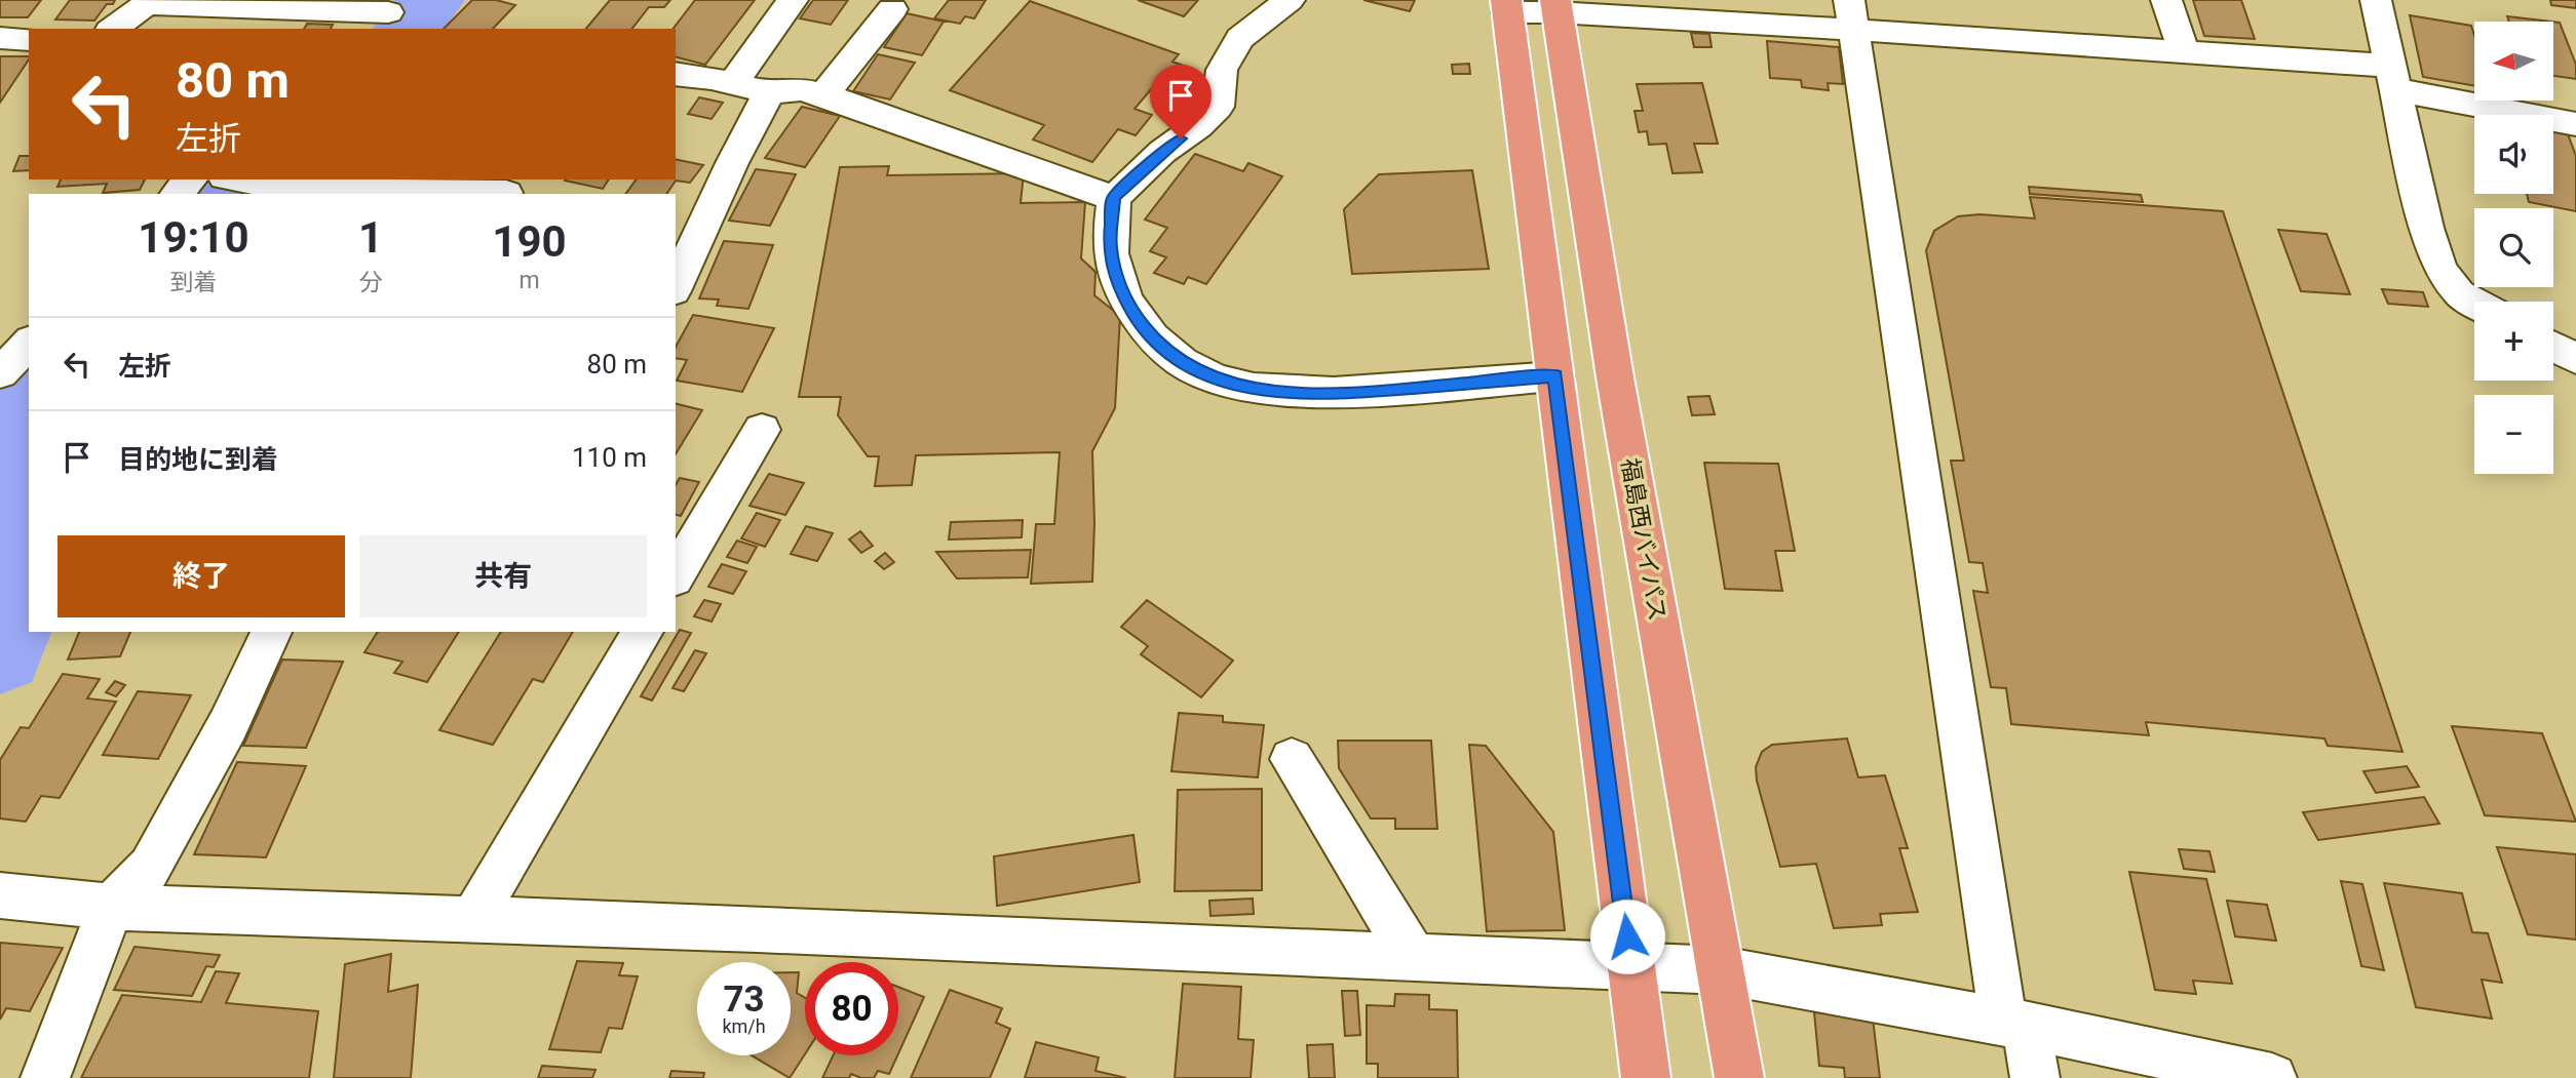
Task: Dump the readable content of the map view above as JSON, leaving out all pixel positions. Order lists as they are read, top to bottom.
{
  "streets": {
    "highway": ["福島西バイパス"]
  },
  "north": "left",
  "page": {
    "map_buttons": ["+", "−"],
    "turn": ["80 m", "左折"],
    "eta": [
      "19:10",
      "到着",
      "1",
      "分",
      "190",
      "m"
    ],
    "list": [
      {
        "name": "左折",
        "value": "80 m"
      },
      {
        "name": "目的地に到着",
        "value": "110 m"
      }
    ],
    "buttons": ["終了", "共有"],
    "speed": "73 km/h",
    "limit": "80"
  }
}
